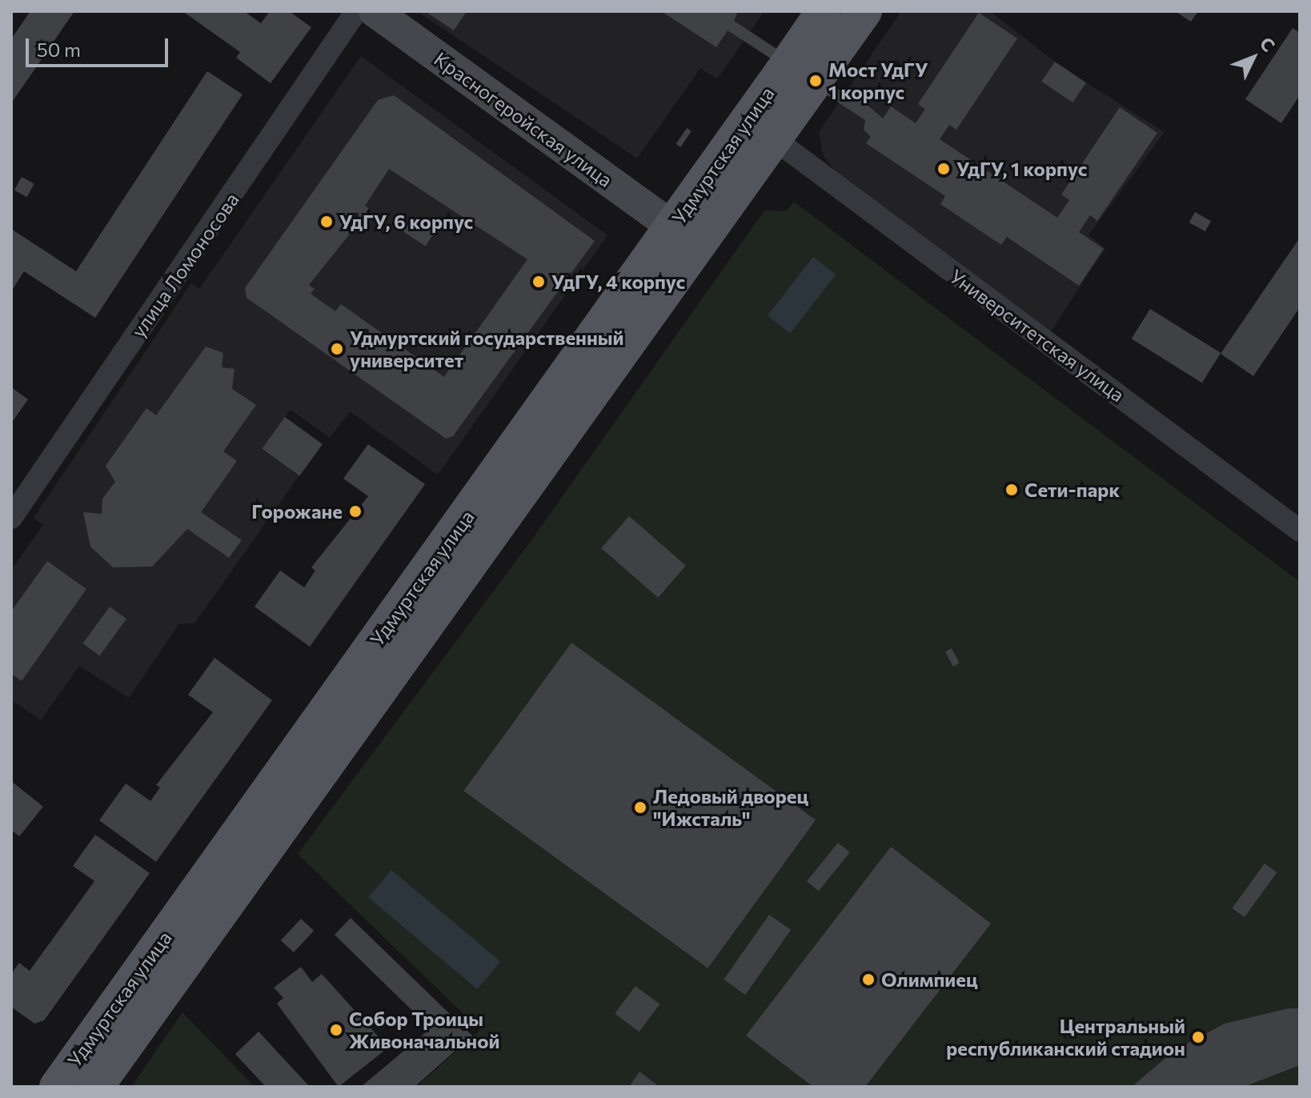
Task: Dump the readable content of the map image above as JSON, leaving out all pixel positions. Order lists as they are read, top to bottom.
{
  "streets": {
    "main road": ["Удмуртская улица"],
    "street": ["Красногеройская улица", "улица Ломоносова", "Университетская улица"]
  },
  "crossings": [
    ["Красногеройская улица", "Удмуртская улица"],
    ["Удмуртская улица", "Университетская улица"]
  ],
  "places": [
    "Мост УдГУ 1 корпус",
    "УдГУ, 1 корпус",
    "УдГУ, 6 корпус",
    "УдГУ, 4 корпус",
    "Удмуртский государственный университет",
    "Сети-парк",
    "Горожане",
    "Ледовый дворец \"Ижсталь\"",
    "Олимпиец",
    "Собор Троицы Живоначальной",
    "Центральный республиканский стадион"
  ],
  "scale_bar": "50 m",
  "north": "top right"
}
